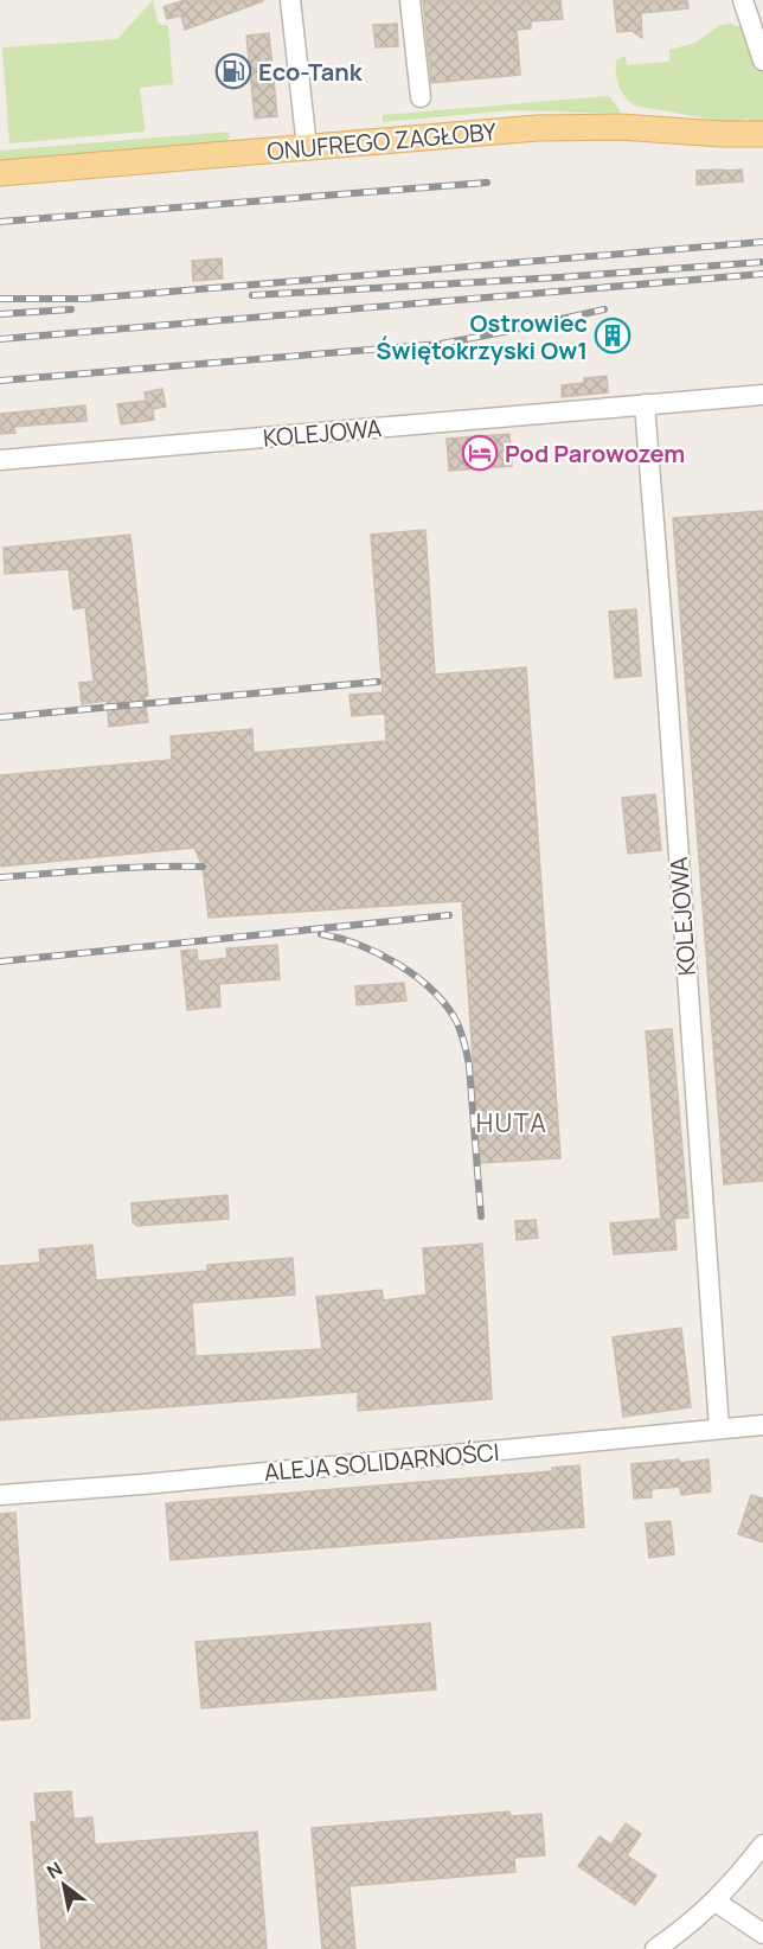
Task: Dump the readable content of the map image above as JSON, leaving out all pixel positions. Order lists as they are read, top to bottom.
{
  "streets": {
    "main road": ["ONUFREGO ZAGŁOBY"],
    "street": ["KOLEJOWA", "ALEJA SOLIDARNOŚCI"]
  },
  "crossings": [
    ["KOLEJOWA", "ALEJA SOLIDARNOŚCI"]
  ],
  "districts": ["HUTA"],
  "places": {
    "fuel station": ["Eco-Tank"],
    "building": ["Ostrowiec Świętokrzyski Ow1"],
    "hotel": ["Pod Parowozem"]
  },
  "north": "top left"
}
